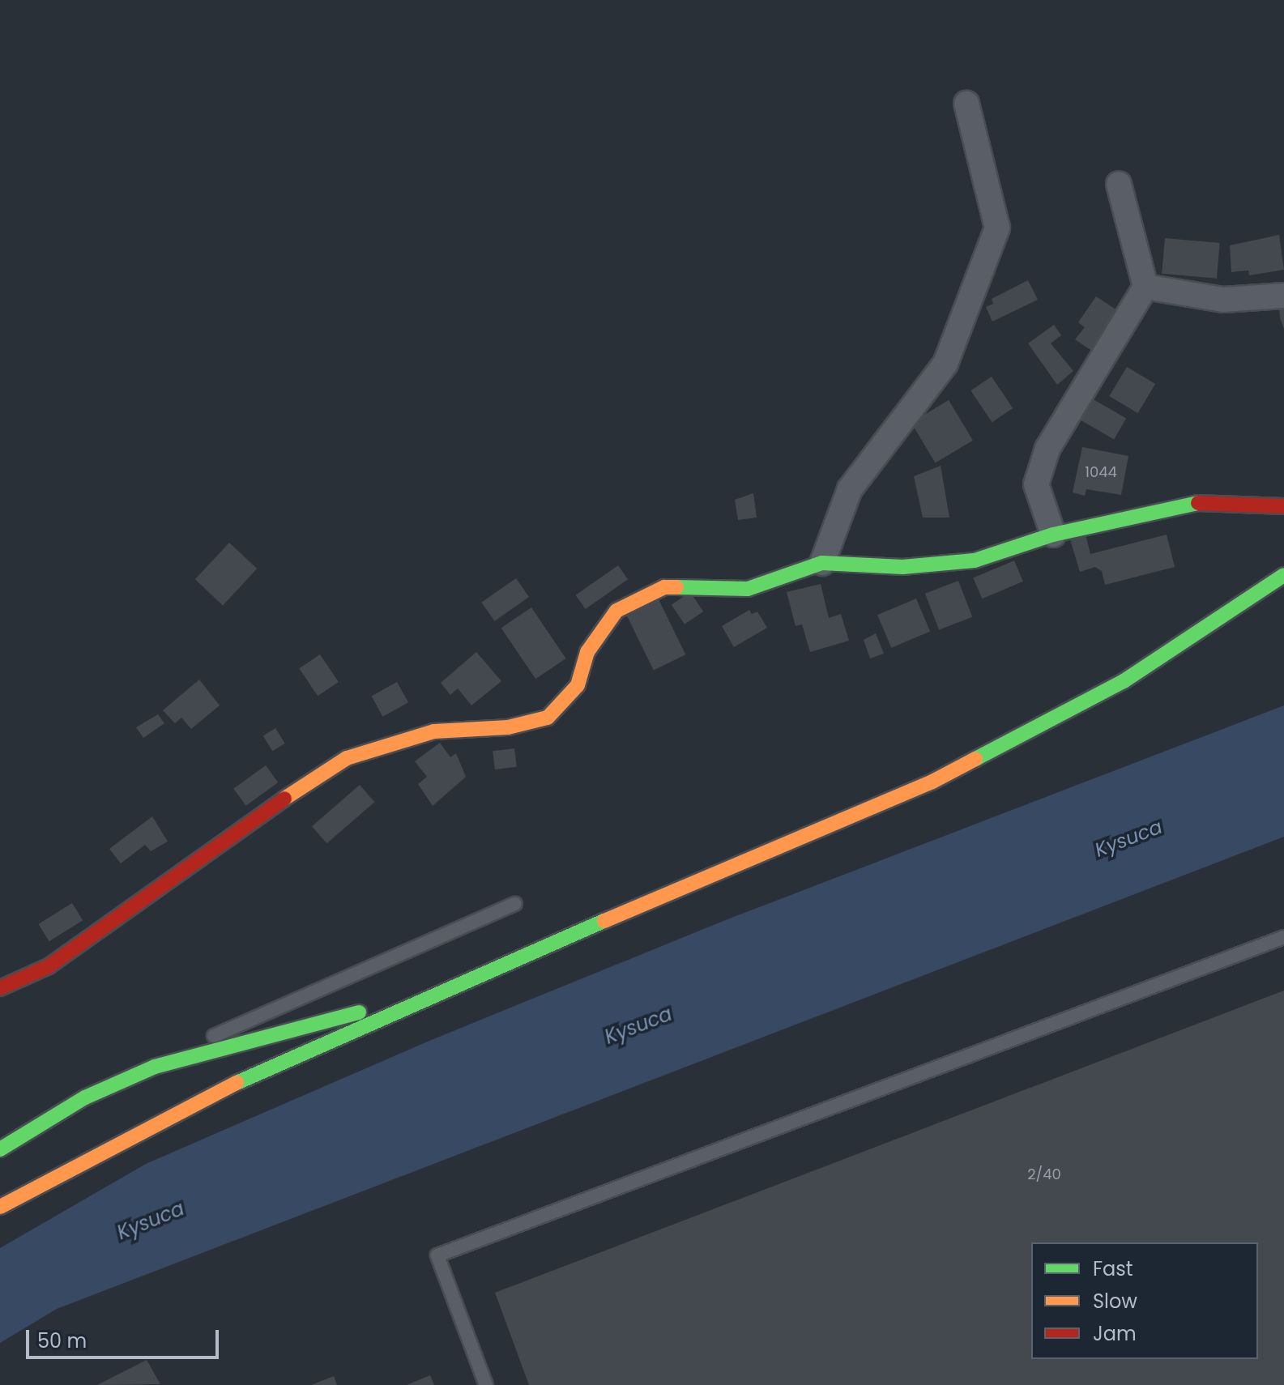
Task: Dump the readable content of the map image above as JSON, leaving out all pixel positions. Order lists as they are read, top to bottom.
{
  "water": ["Kysuca"],
  "house_numbers": ["1044", "2/40"],
  "legend": ["Fast", "Slow", "Jam"],
  "scale_bar": "50 m"
}
